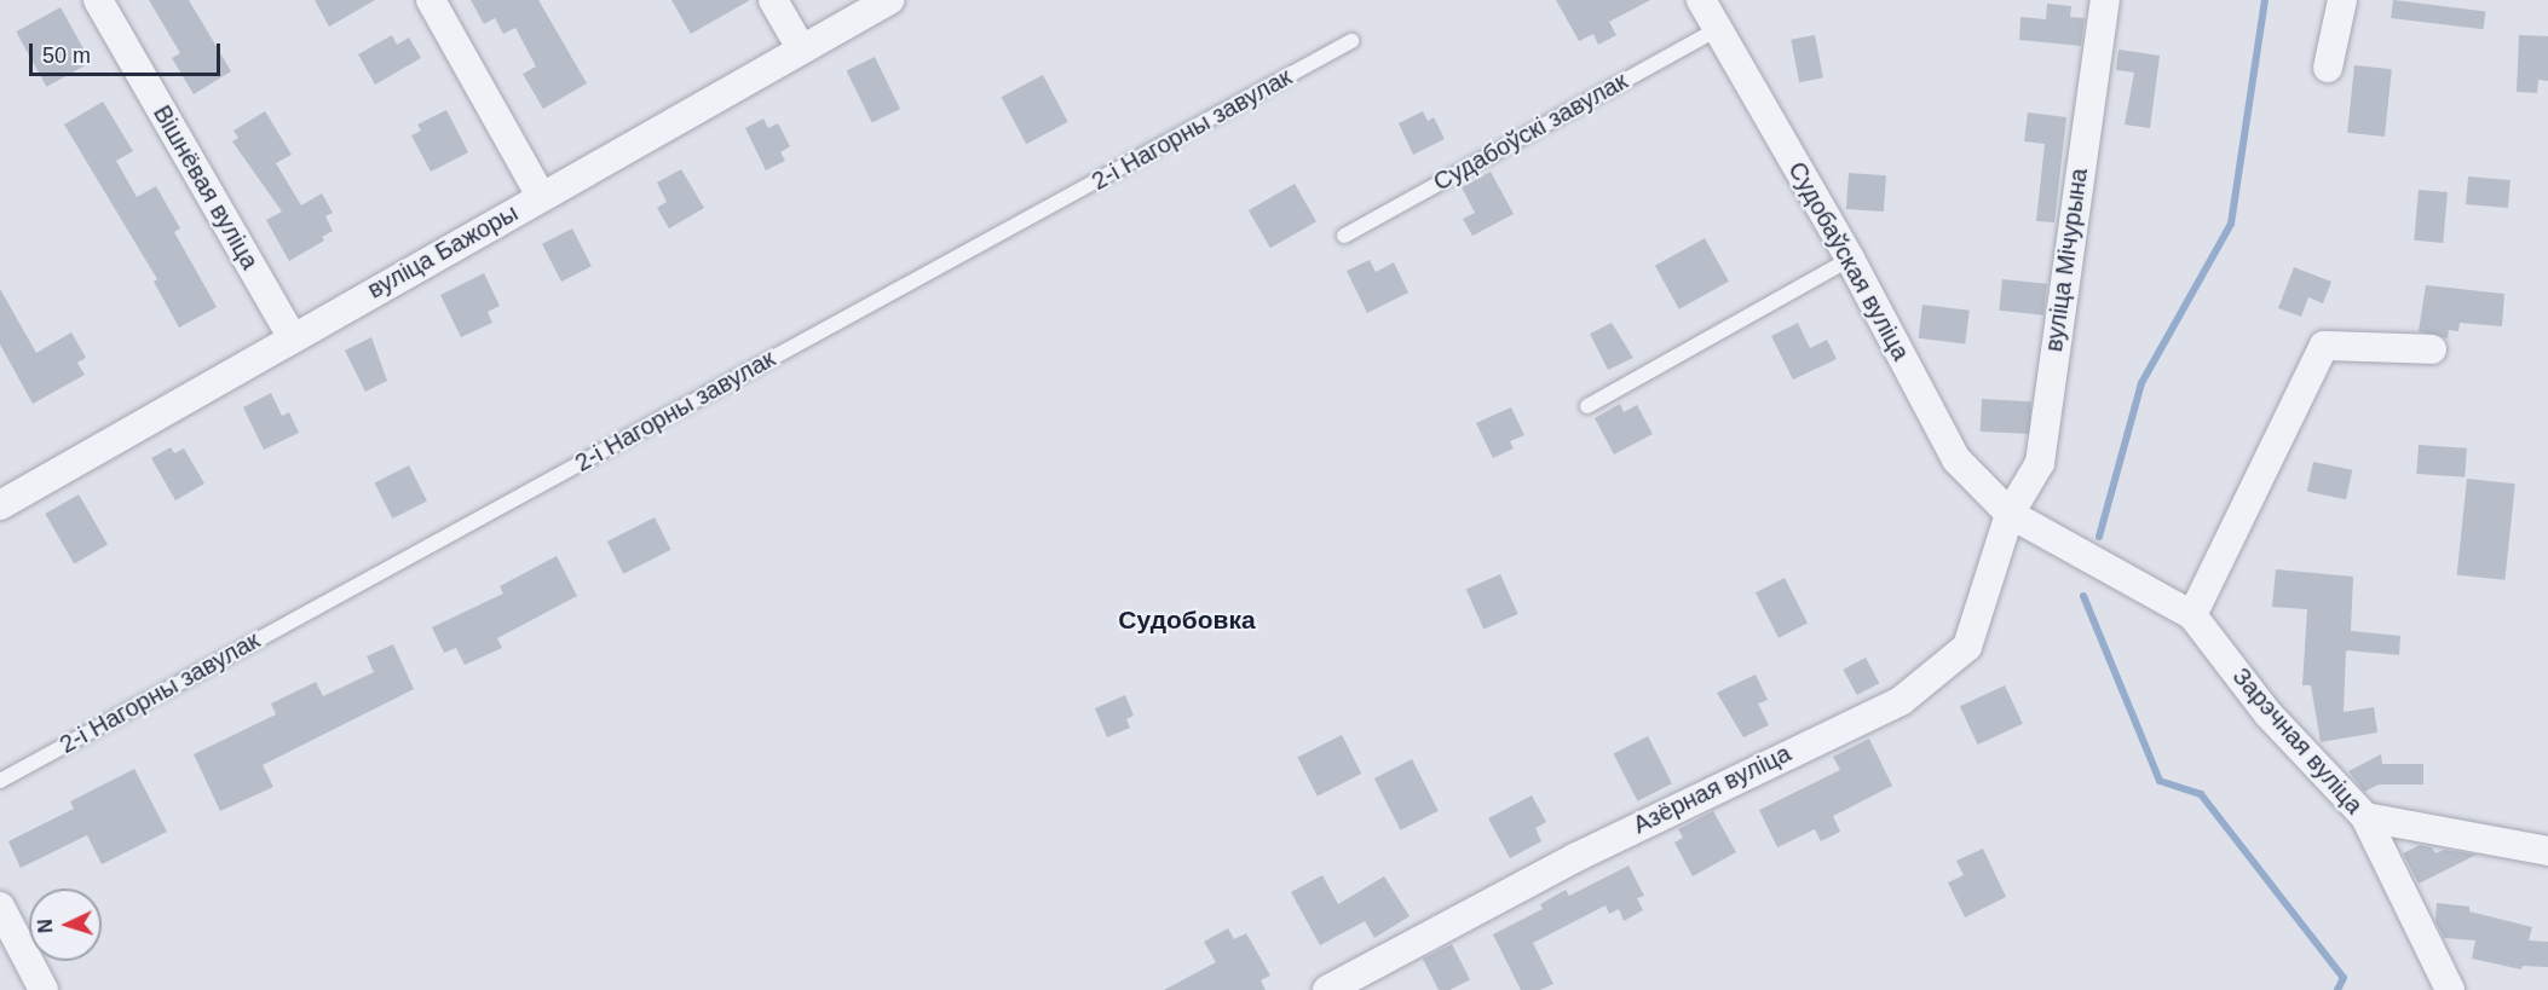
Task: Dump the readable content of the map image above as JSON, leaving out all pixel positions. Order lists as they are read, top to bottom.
{
  "streets": {
    "street": [
      "Вішнёвая вуліца",
      "вуліца Бажоры",
      "вуліца Мічурына",
      "Судобаўская вуліца",
      "Зарэчная вуліца",
      "Азёрная вуліца"
    ],
    "lane": ["2-і Нагорны завулак", "Судабоўскі завулак"]
  },
  "crossings": [
    ["Судабоўскі завулак", "Судобаўская вуліца"],
    ["Вішнёвая вуліца", "вуліца Бажоры"],
    ["вуліца Мічурына", "Судобаўская вуліца"],
    ["вуліца Мічурына", "Зарэчная вуліца"],
    ["вуліца Мічурына", "Азёрная вуліца"],
    ["Судобаўская вуліца", "Зарэчная вуліца"],
    ["Судобаўская вуліца", "Азёрная вуліца"],
    ["Зарэчная вуліца", "Азёрная вуліца"]
  ],
  "districts": ["Судобовка"],
  "scale_bar": "50 m",
  "north": "left"
}
